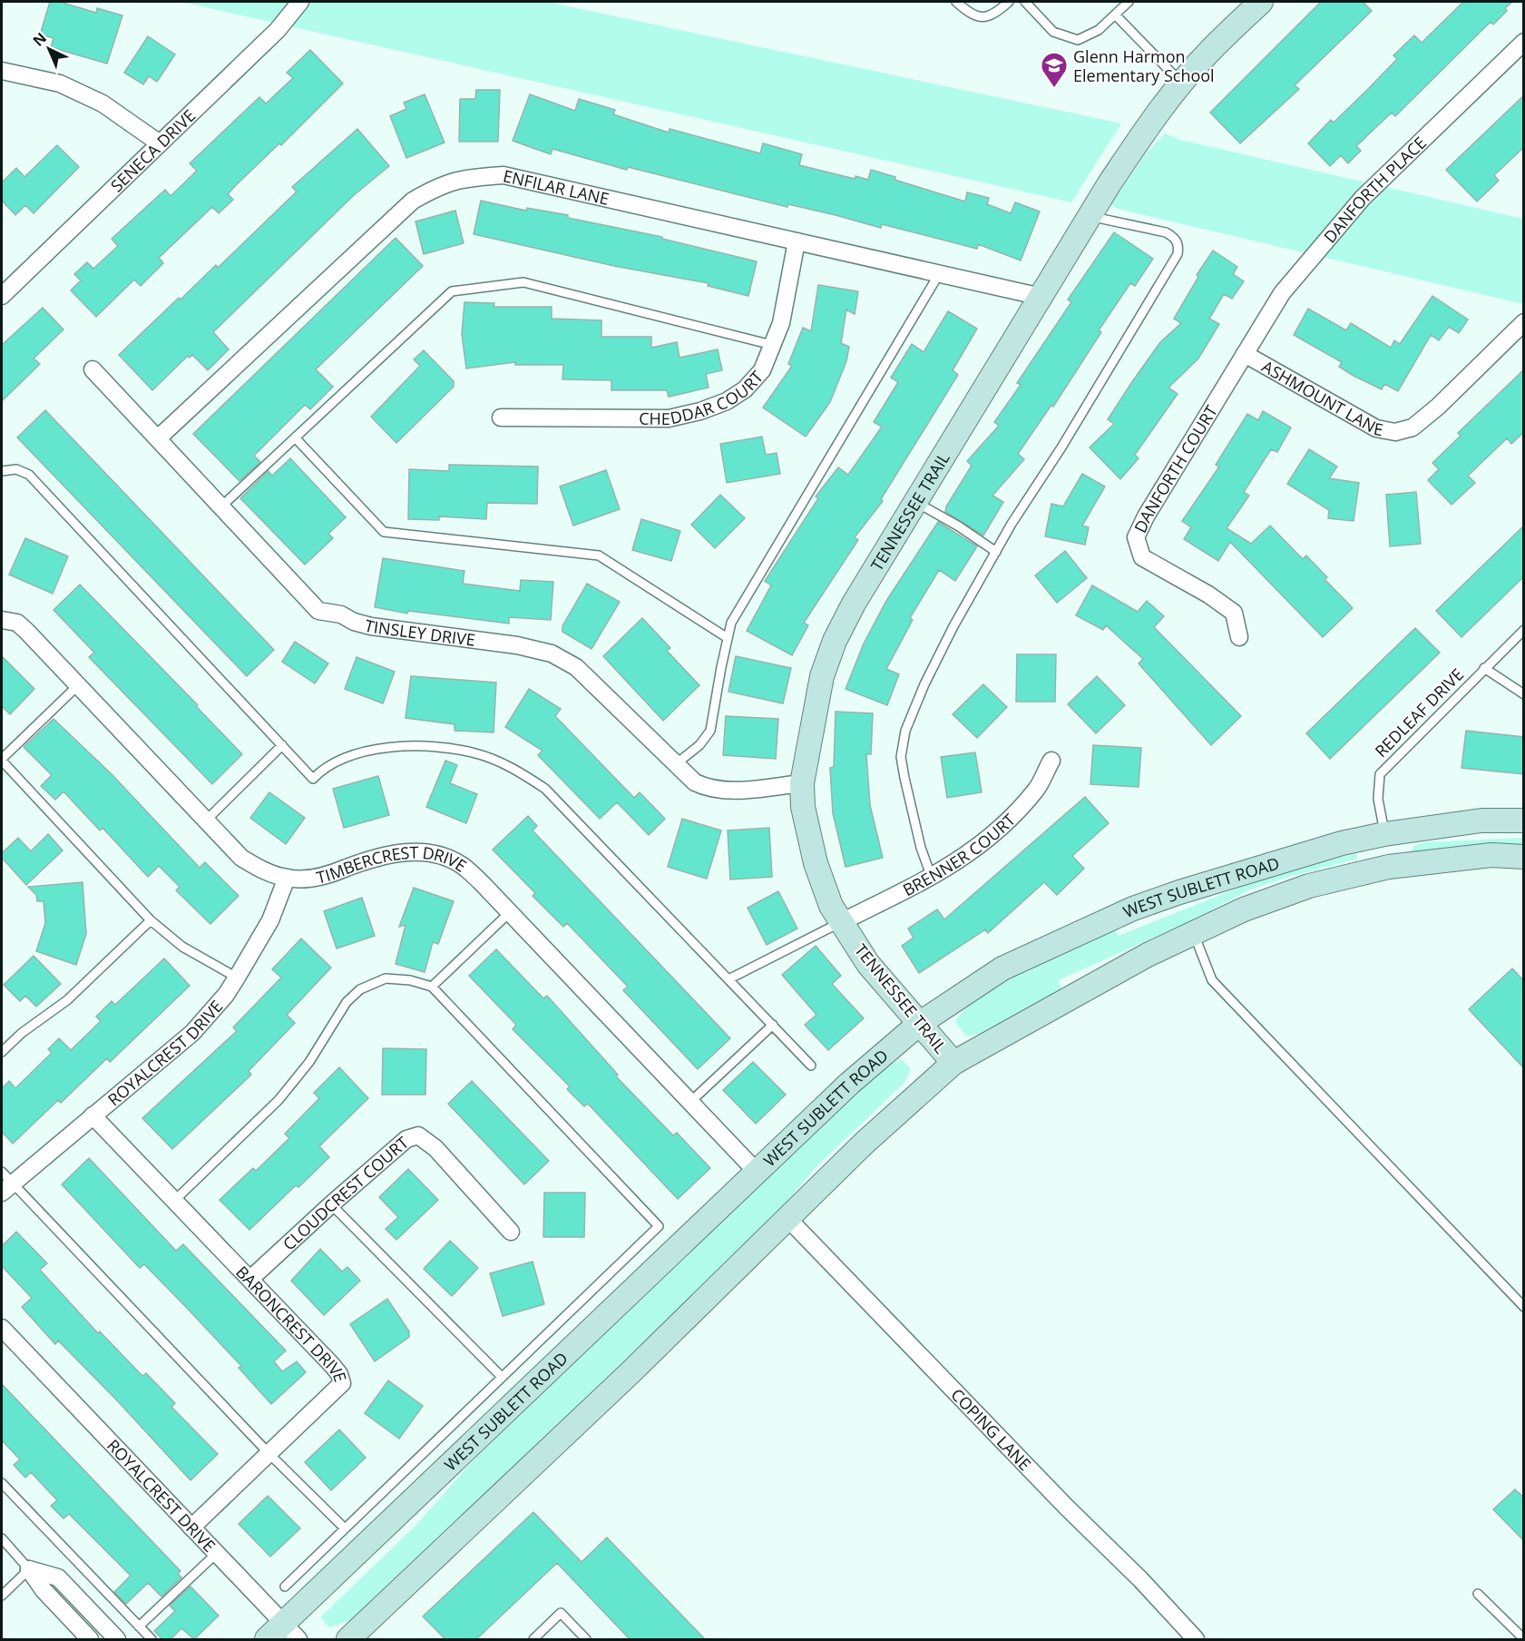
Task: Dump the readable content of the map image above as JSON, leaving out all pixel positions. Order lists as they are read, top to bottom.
{
  "streets": {
    "main road": ["TENNESSEE TRAIL", "WEST SUBLETT ROAD"],
    "street": [
      "SENECA DRIVE",
      "ENFILAR LANE",
      "DANFORTH PLACE",
      "CHEDDAR COURT",
      "ASHMOUNT LANE",
      "DANFORTH COURT",
      "TINSLEY DRIVE",
      "BRENNER COURT",
      "TIMBERCREST DRIVE",
      "ROYALCREST DRIVE",
      "CLOUDCREST COURT",
      "BARONCREST DRIVE",
      "COPING LANE"
    ],
    "lane": ["REDLEAF DRIVE"]
  },
  "crossings": [
    ["ENFILAR LANE", "CHEDDAR COURT"],
    ["ENFILAR LANE", "TENNESSEE TRAIL"],
    ["ENFILAR LANE", "TINSLEY DRIVE"],
    ["DANFORTH PLACE", "ASHMOUNT LANE"],
    ["DANFORTH PLACE", "DANFORTH COURT"],
    ["ASHMOUNT LANE", "DANFORTH COURT"],
    ["TENNESSEE TRAIL", "TINSLEY DRIVE"],
    ["TENNESSEE TRAIL", "BRENNER COURT"],
    ["TENNESSEE TRAIL", "WEST SUBLETT ROAD"],
    ["REDLEAF DRIVE", "WEST SUBLETT ROAD"],
    ["TIMBERCREST DRIVE", "WEST SUBLETT ROAD"],
    ["TIMBERCREST DRIVE", "ROYALCREST DRIVE"],
    ["WEST SUBLETT ROAD", "ROYALCREST DRIVE"],
    ["WEST SUBLETT ROAD", "COPING LANE"],
    ["ROYALCREST DRIVE", "BARONCREST DRIVE"],
    ["CLOUDCREST COURT", "BARONCREST DRIVE"]
  ],
  "places": {
    "school or university": ["Glenn Harmon Elementary School"]
  },
  "north": "top left"
}
